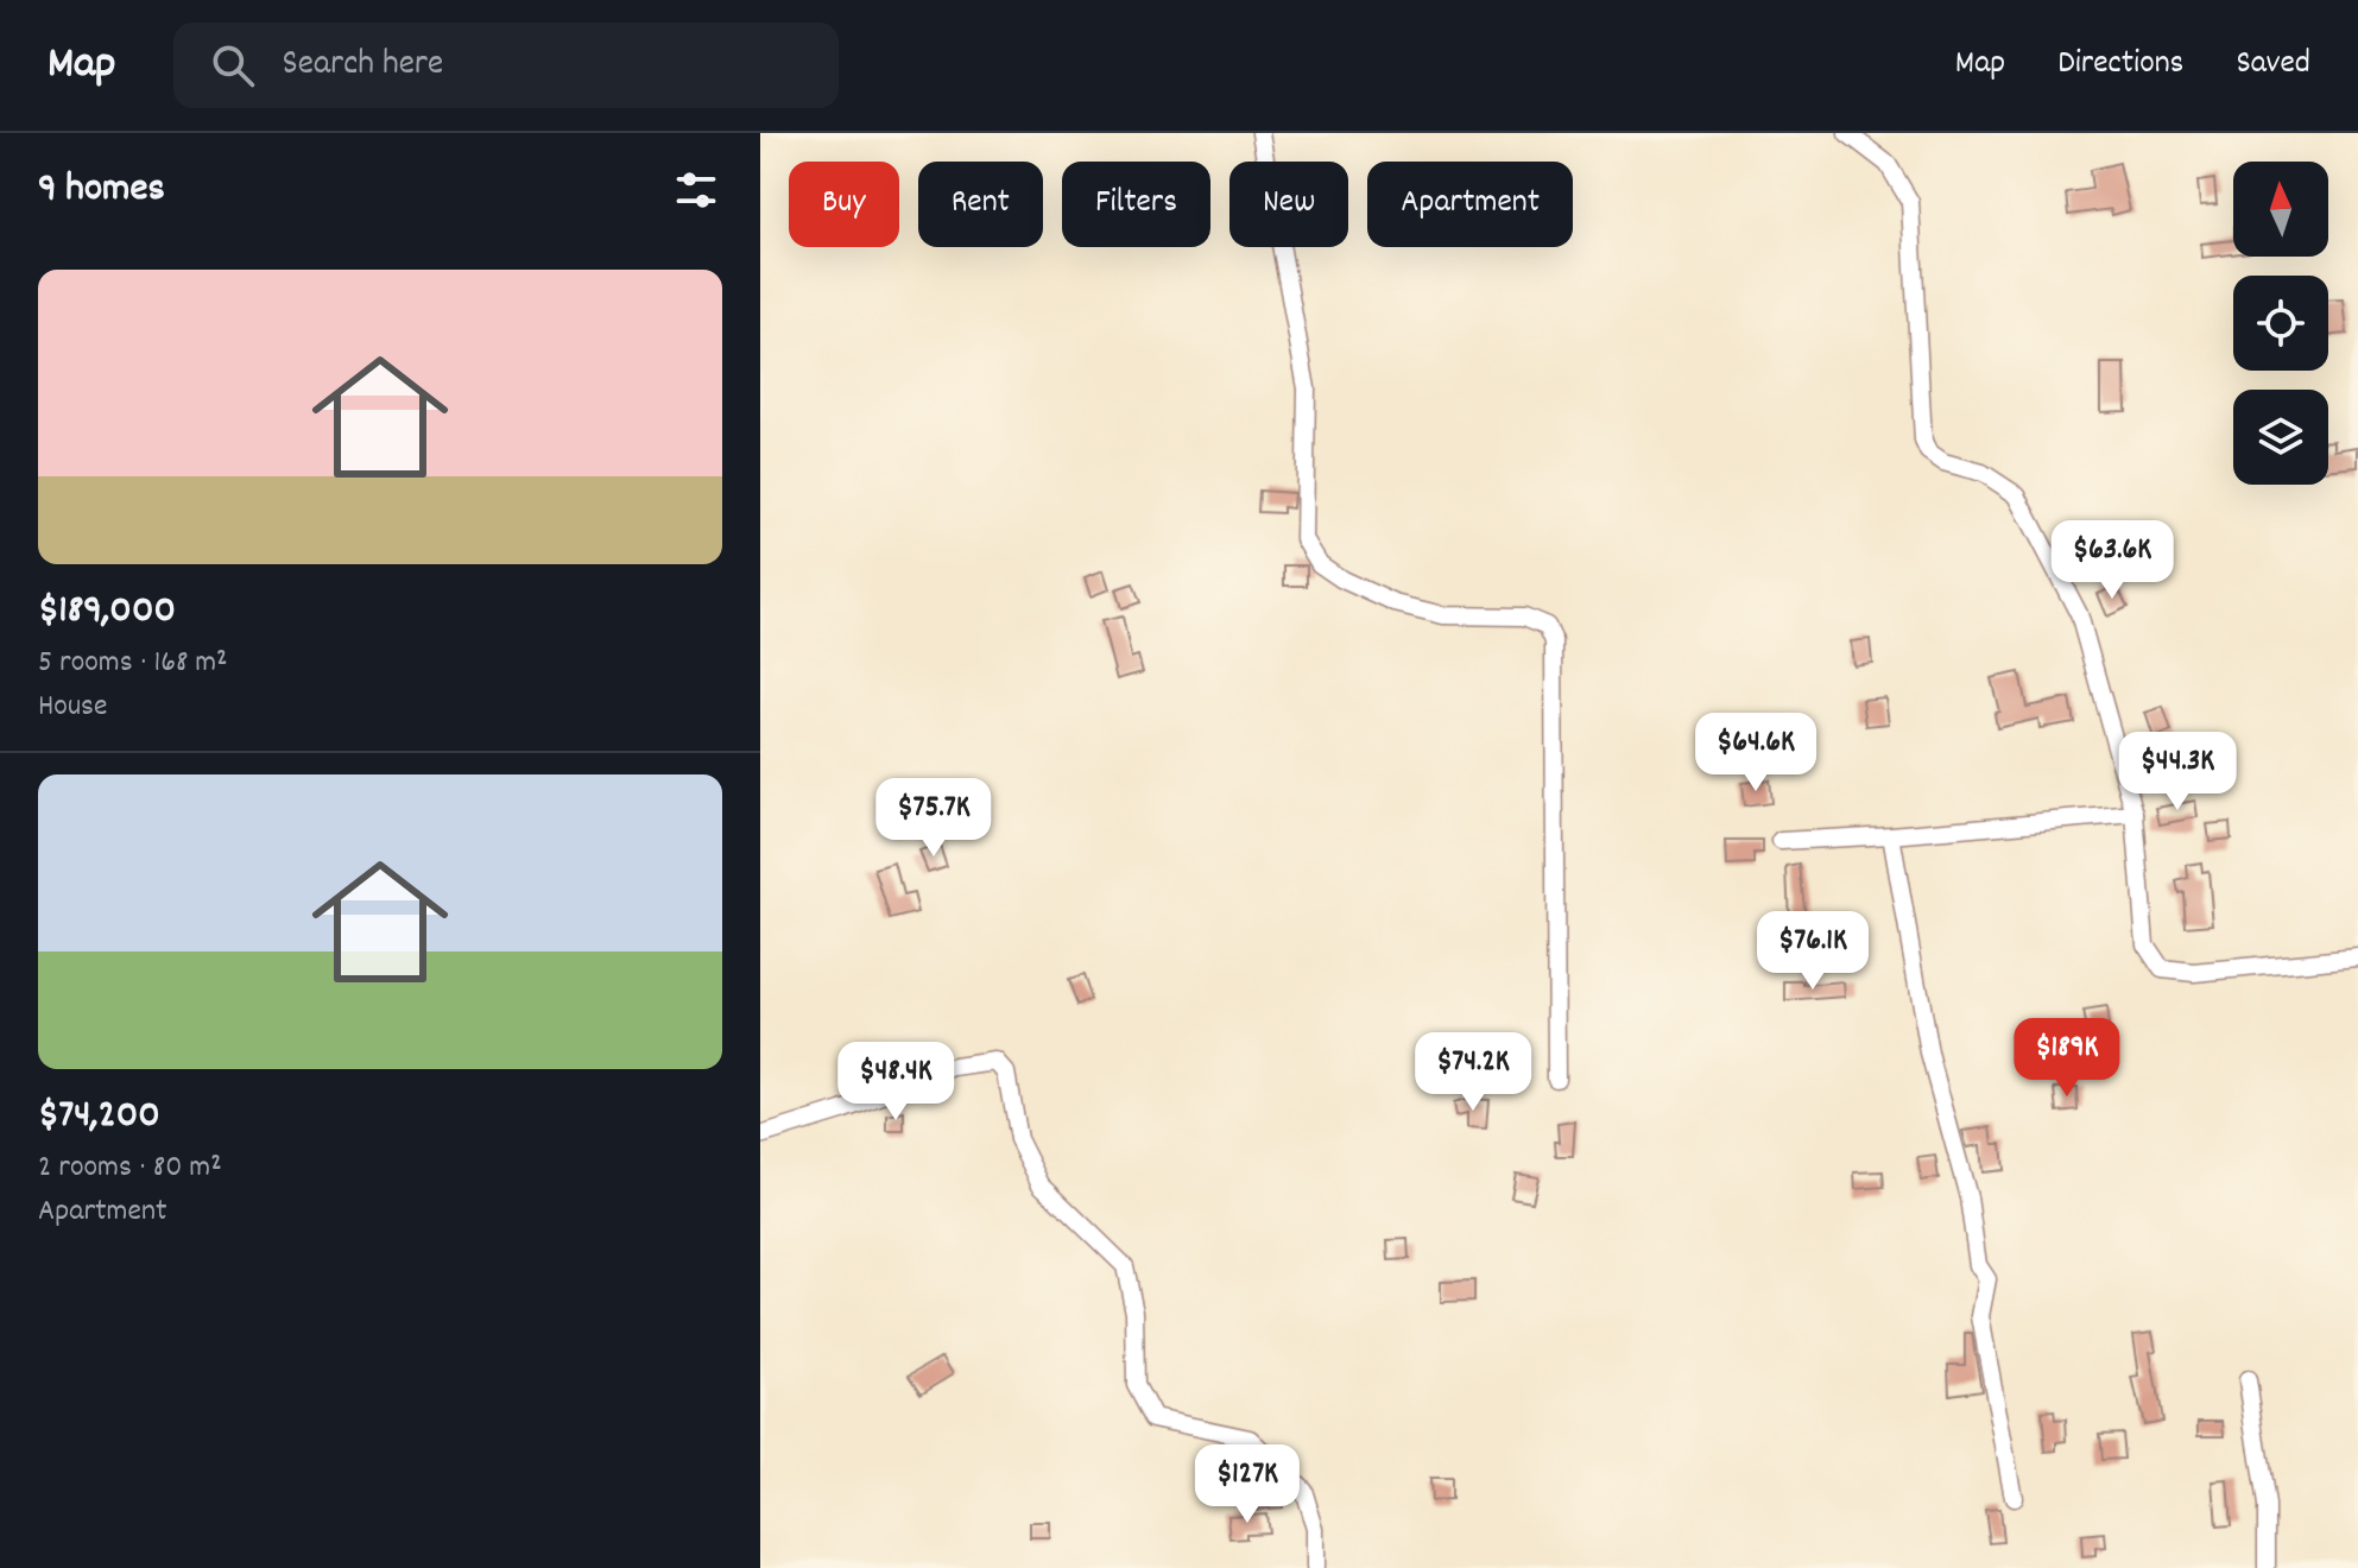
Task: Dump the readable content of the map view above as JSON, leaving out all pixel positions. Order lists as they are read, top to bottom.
{
  "north": "top",
  "page": {
    "header": "Map",
    "search": "Search here",
    "nav": ["Map", "Directions", "Saved"],
    "heading": "9 homes",
    "chip": [
      "Buy",
      "Rent",
      "Filters",
      "New",
      "Apartment"
    ],
    "list": [
      {
        "name": "$189,000",
        "note": "5 rooms · 168 m² · House"
      },
      {
        "name": "$74,200",
        "note": "2 rooms · 80 m² · Apartment"
      }
    ],
    "price": [
      "$63.6K",
      "$64.6K",
      "$44.3K",
      "$75.7K",
      "$76.1K",
      "$189K",
      "$74.2K",
      "$48.4K",
      "$127K"
    ]
  }
}
